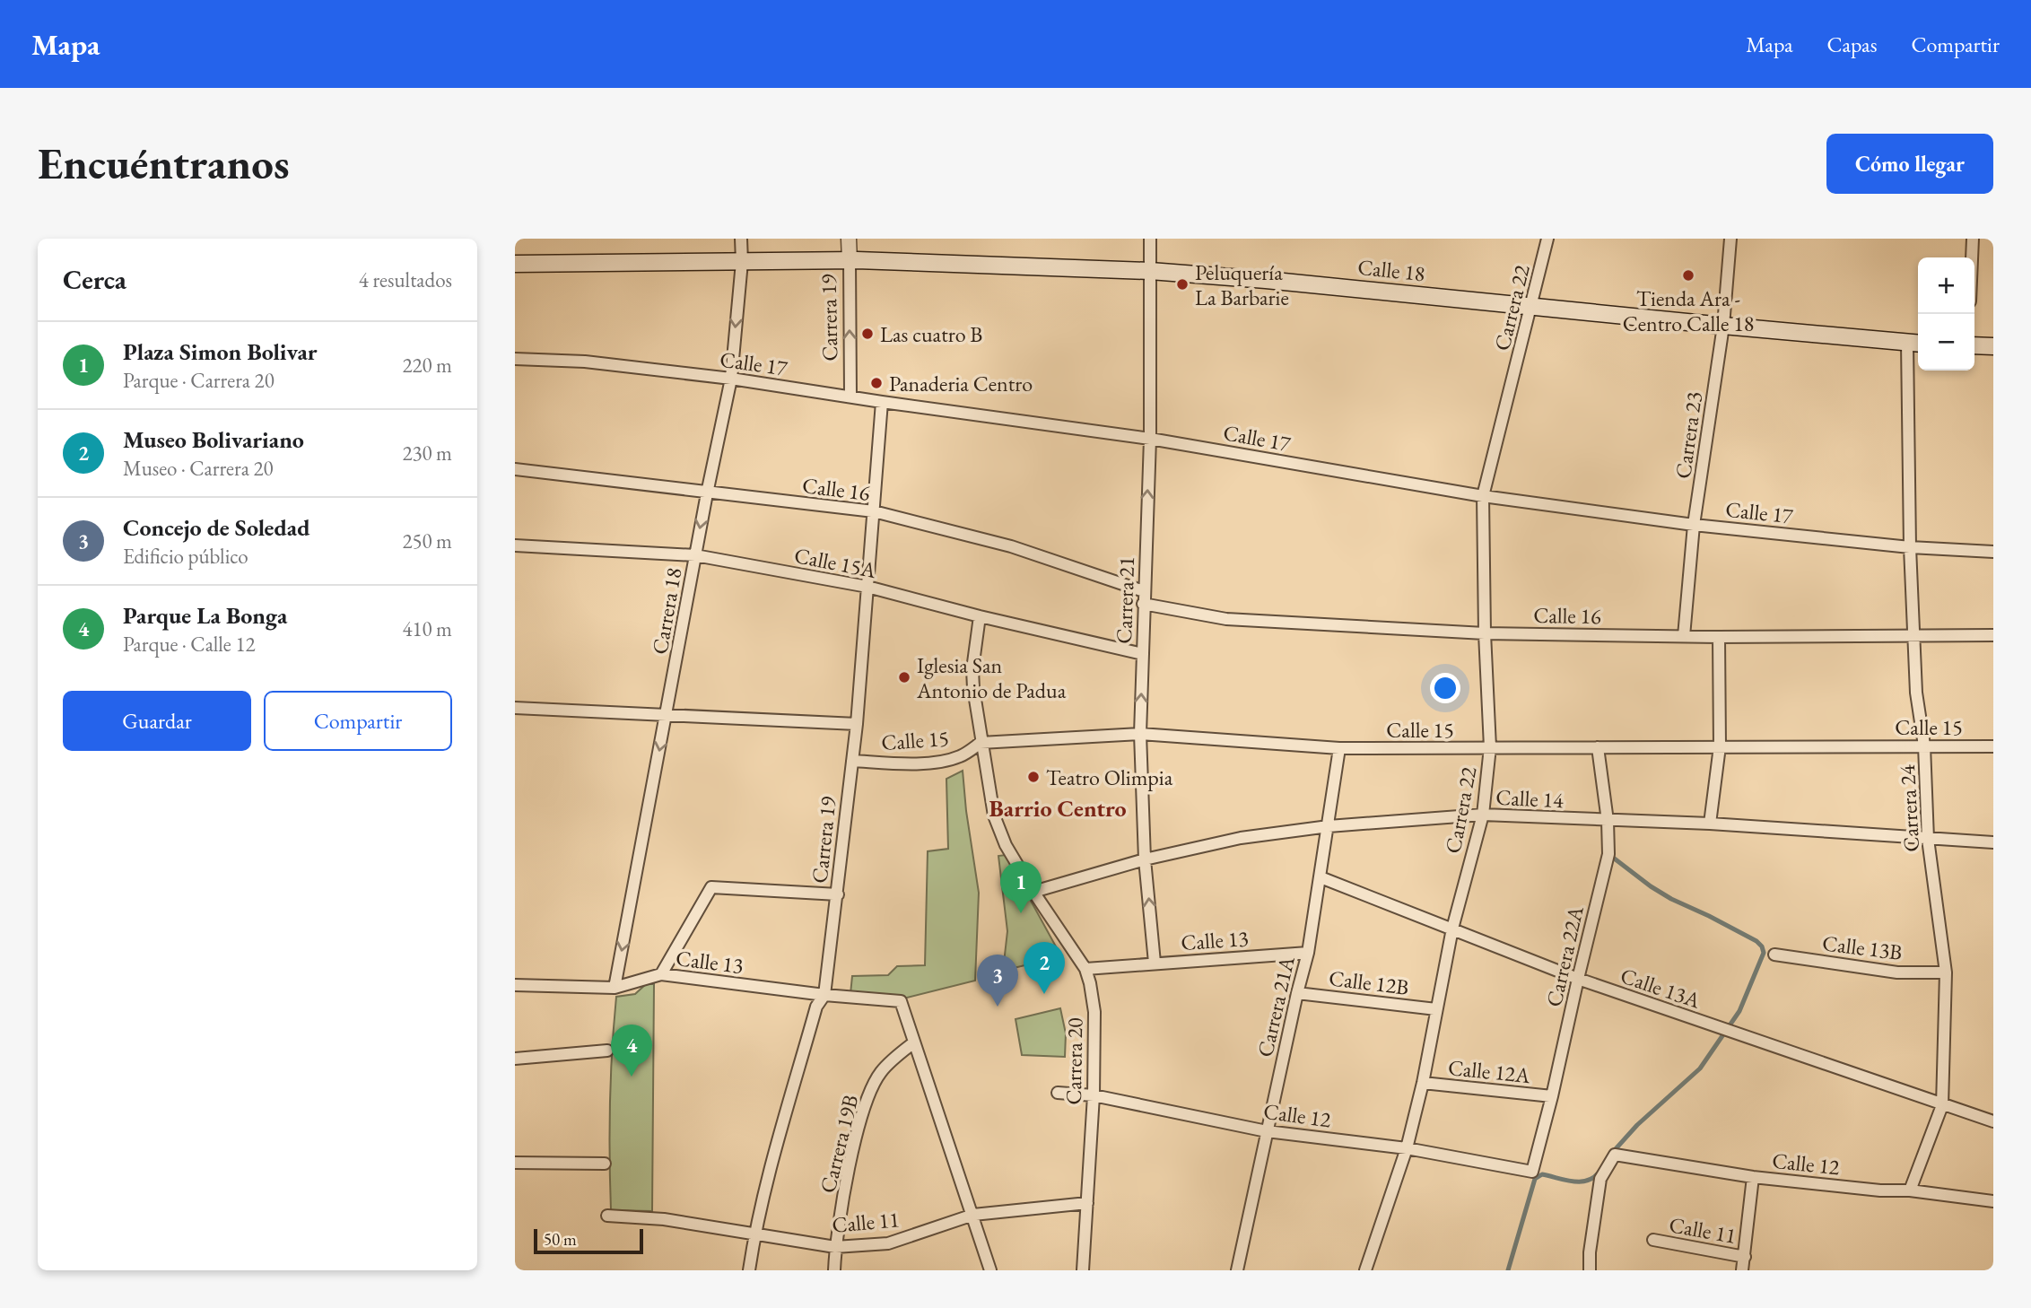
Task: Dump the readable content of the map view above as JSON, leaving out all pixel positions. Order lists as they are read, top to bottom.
{
  "streets": {
    "main road": ["Calle 18"],
    "street": [
      "Carrera 22",
      "Carrera 19",
      "Calle 17",
      "Carrera 23",
      "Calle 16",
      "Calle 15A",
      "Carrera 21",
      "Carrera 18",
      "Calle 15",
      "Calle 14",
      "Carrera 24",
      "Calle 13",
      "Calle 13B",
      "Carrera 22A",
      "Calle 12B",
      "Calle 13A",
      "Carrera 21A",
      "Carrera 20",
      "Calle 12A",
      "Calle 12",
      "Carrera 19B",
      "Calle 11"
    ]
  },
  "crossings": [
    ["Calle 18", "Carrera 22"],
    ["Calle 18", "Carrera 19"],
    ["Calle 18", "Carrera 23"],
    ["Calle 18", "Carrera 21"],
    ["Calle 18", "Carrera 18"],
    ["Calle 18", "Carrera 24"],
    ["Carrera 22", "Calle 17"],
    ["Carrera 22", "Calle 16"],
    ["Carrera 22", "Calle 15"],
    ["Carrera 22", "Calle 14"],
    ["Carrera 22", "Calle 12B"],
    ["Carrera 22", "Calle 13A"],
    ["Carrera 22", "Calle 12A"],
    ["Carrera 22", "Calle 12"],
    ["Carrera 19", "Calle 17"],
    ["Carrera 19", "Calle 16"],
    ["Carrera 19", "Calle 15A"],
    ["Carrera 19", "Calle 15"],
    ["Carrera 19", "Calle 13"],
    ["Carrera 19", "Calle 11"],
    ["Calle 17", "Carrera 23"],
    ["Calle 17", "Carrera 21"],
    ["Calle 17", "Carrera 18"],
    ["Calle 17", "Carrera 24"],
    ["Carrera 23", "Calle 16"],
    ["Calle 16", "Carrera 21"],
    ["Calle 16", "Carrera 18"],
    ["Calle 16", "Carrera 24"],
    ["Calle 15A", "Carrera 21"],
    ["Calle 15A", "Carrera 18"],
    ["Calle 15A", "Carrera 20"],
    ["Carrera 21", "Calle 15"],
    ["Carrera 21", "Calle 14"],
    ["Carrera 21", "Calle 13"],
    ["Carrera 18", "Calle 15"],
    ["Carrera 18", "Calle 13"],
    ["Calle 15", "Carrera 24"],
    ["Calle 15", "Carrera 22A"],
    ["Calle 15", "Carrera 21A"],
    ["Calle 15", "Carrera 20"],
    ["Calle 14", "Carrera 24"],
    ["Calle 14", "Carrera 22A"],
    ["Calle 14", "Carrera 21A"],
    ["Calle 14", "Carrera 20"],
    ["Carrera 24", "Calle 13B"],
    ["Carrera 24", "Calle 13A"],
    ["Carrera 24", "Calle 12"],
    ["Calle 13", "Carrera 21A"],
    ["Calle 13", "Carrera 20"],
    ["Calle 13", "Carrera 19B"],
    ["Carrera 22A", "Calle 13A"],
    ["Carrera 22A", "Calle 12A"],
    ["Carrera 22A", "Calle 12"],
    ["Calle 12B", "Carrera 21A"],
    ["Calle 13A", "Carrera 21A"],
    ["Carrera 21A", "Calle 12"],
    ["Carrera 20", "Calle 12"],
    ["Carrera 20", "Calle 11"],
    ["Carrera 19B", "Calle 11"]
  ],
  "one_way": ["Carrera 21", "Carrera 18"],
  "districts": ["Barrio Centro"],
  "places": [
    "Tienda Ara - Centro Calle 18",
    "Peluquería La Barbarie",
    "Las cuatro B",
    "Panaderia Centro",
    "Iglesia San Antonio de Padua",
    "Teatro Olimpia"
  ],
  "scale_bar": "50 m",
  "page": {
    "header": "Mapa",
    "nav": ["Mapa", "Capas", "Compartir"],
    "buttons": [
      "Cómo llegar",
      ["Guardar", "Compartir"]
    ],
    "title": "Encuéntranos",
    "heading": ["Cerca", "4 resultados"],
    "map_buttons": ["+", "−"],
    "list": [
      {
        "mark": "1",
        "name": "Plaza Simon Bolivar",
        "note": "Parque · Carrera 20",
        "value": "220 m"
      },
      {
        "mark": "2",
        "name": "Museo Bolivariano",
        "note": "Museo · Carrera 20",
        "value": "230 m"
      },
      {
        "mark": "3",
        "name": "Concejo de Soledad",
        "note": "Edificio público",
        "value": "250 m"
      },
      {
        "mark": "4",
        "name": "Parque La Bonga",
        "note": "Parque · Calle 12",
        "value": "410 m"
      }
    ],
    "pins": [
      "1",
      "2",
      "3",
      "4"
    ],
    "scale": "50 m"
  }
}
